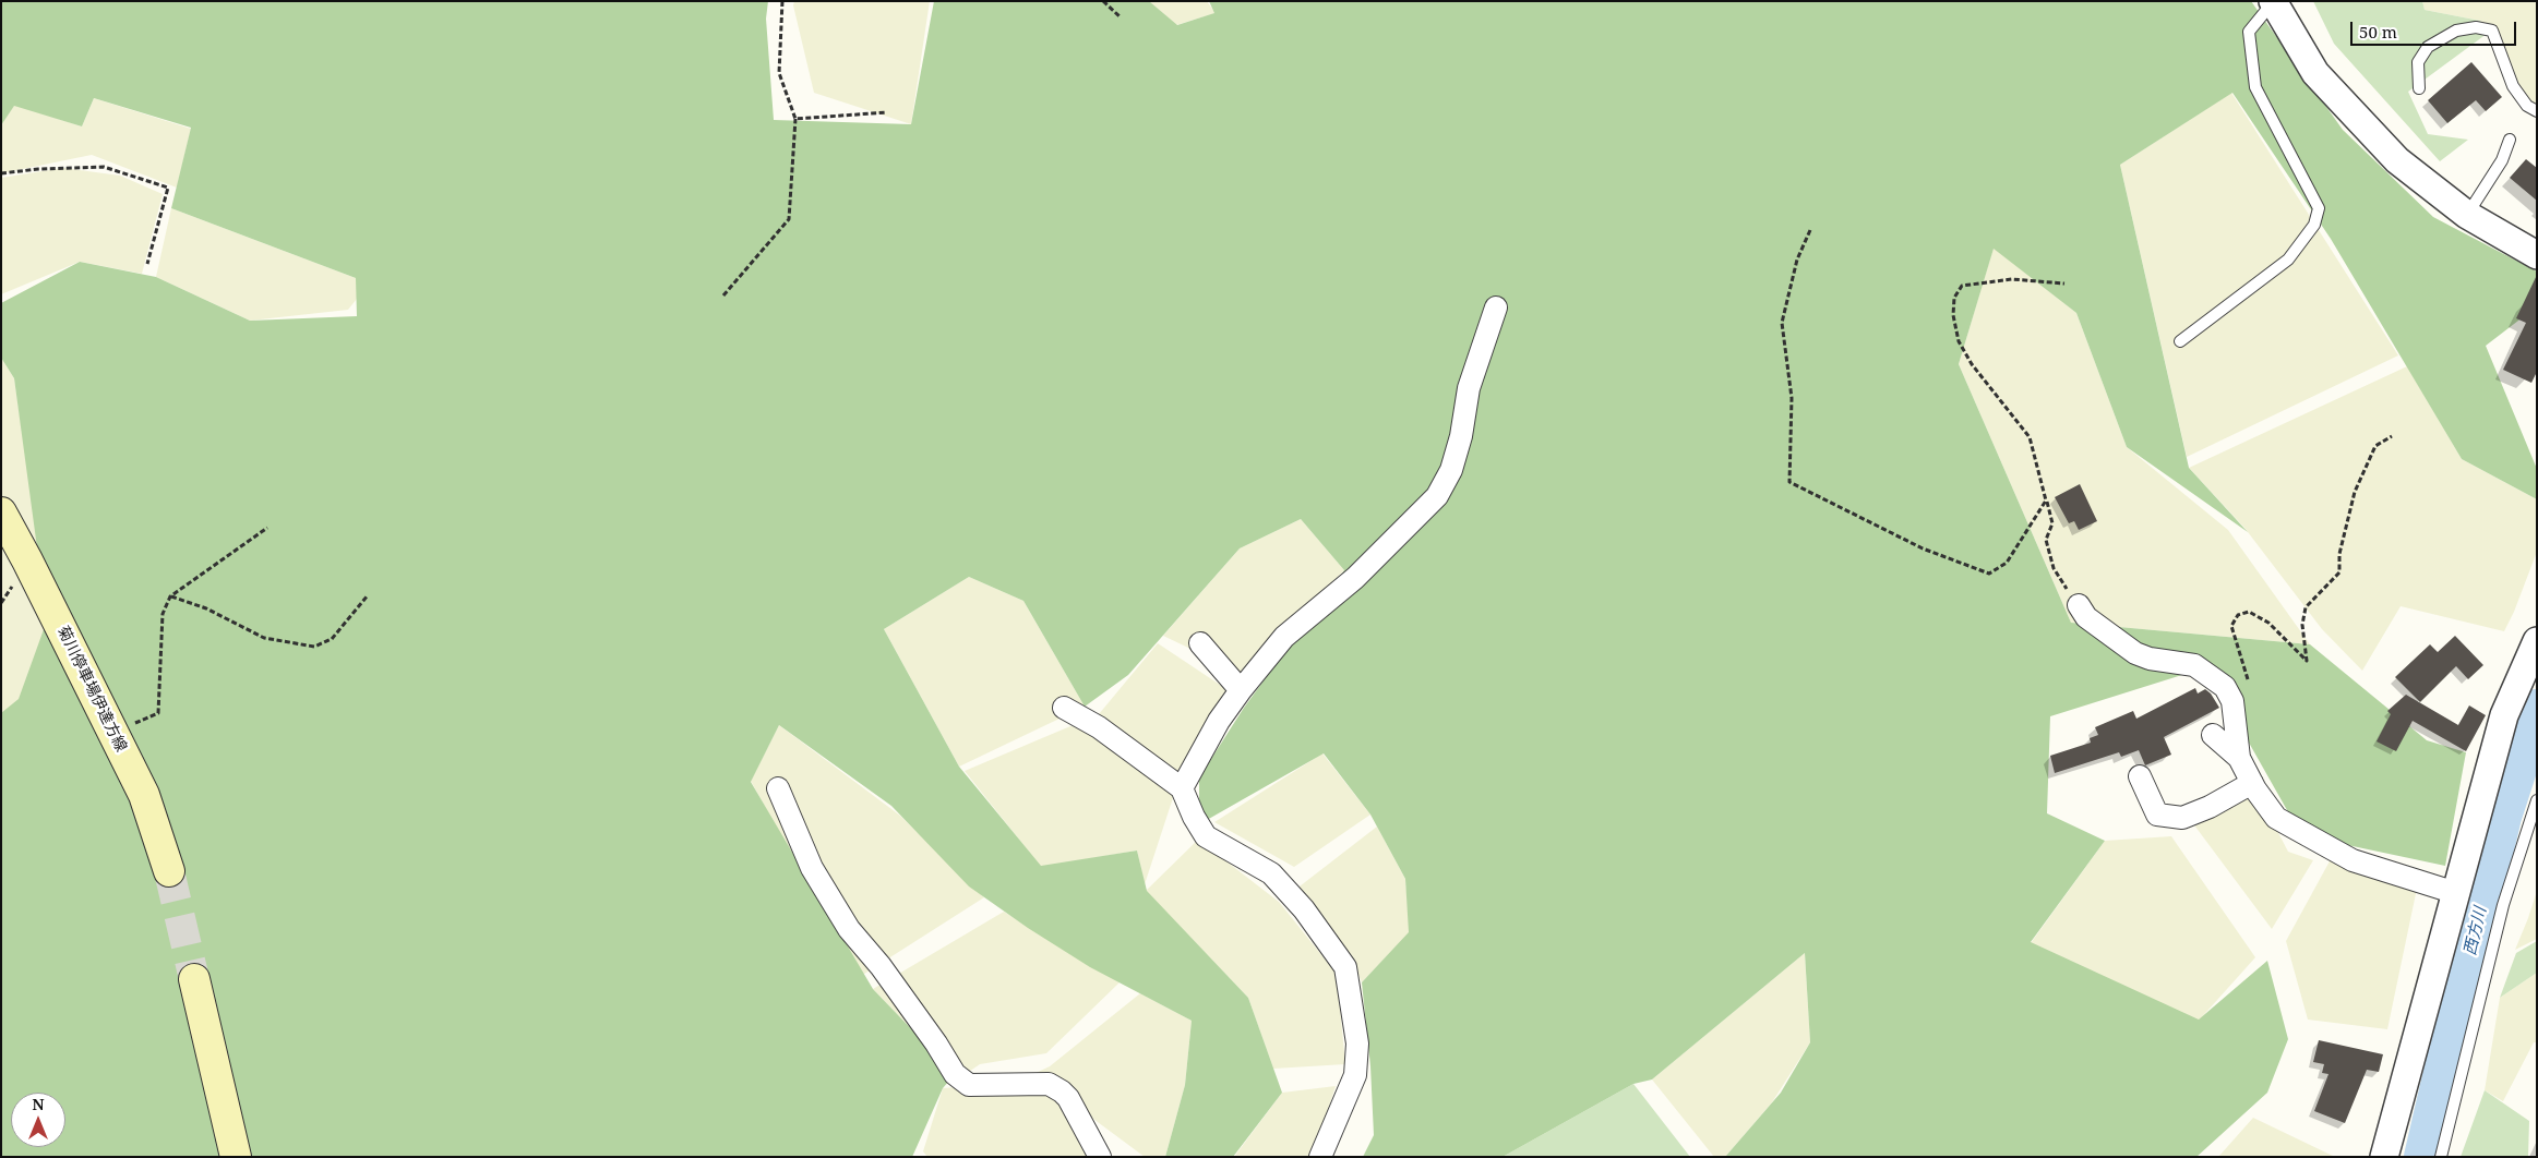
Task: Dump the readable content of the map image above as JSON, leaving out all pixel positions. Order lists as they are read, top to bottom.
{
  "streets": {
    "main road": ["菊川停車場伊達方線"]
  },
  "water": ["西方川"],
  "scale_bar": "50 m",
  "north": "top"
}
